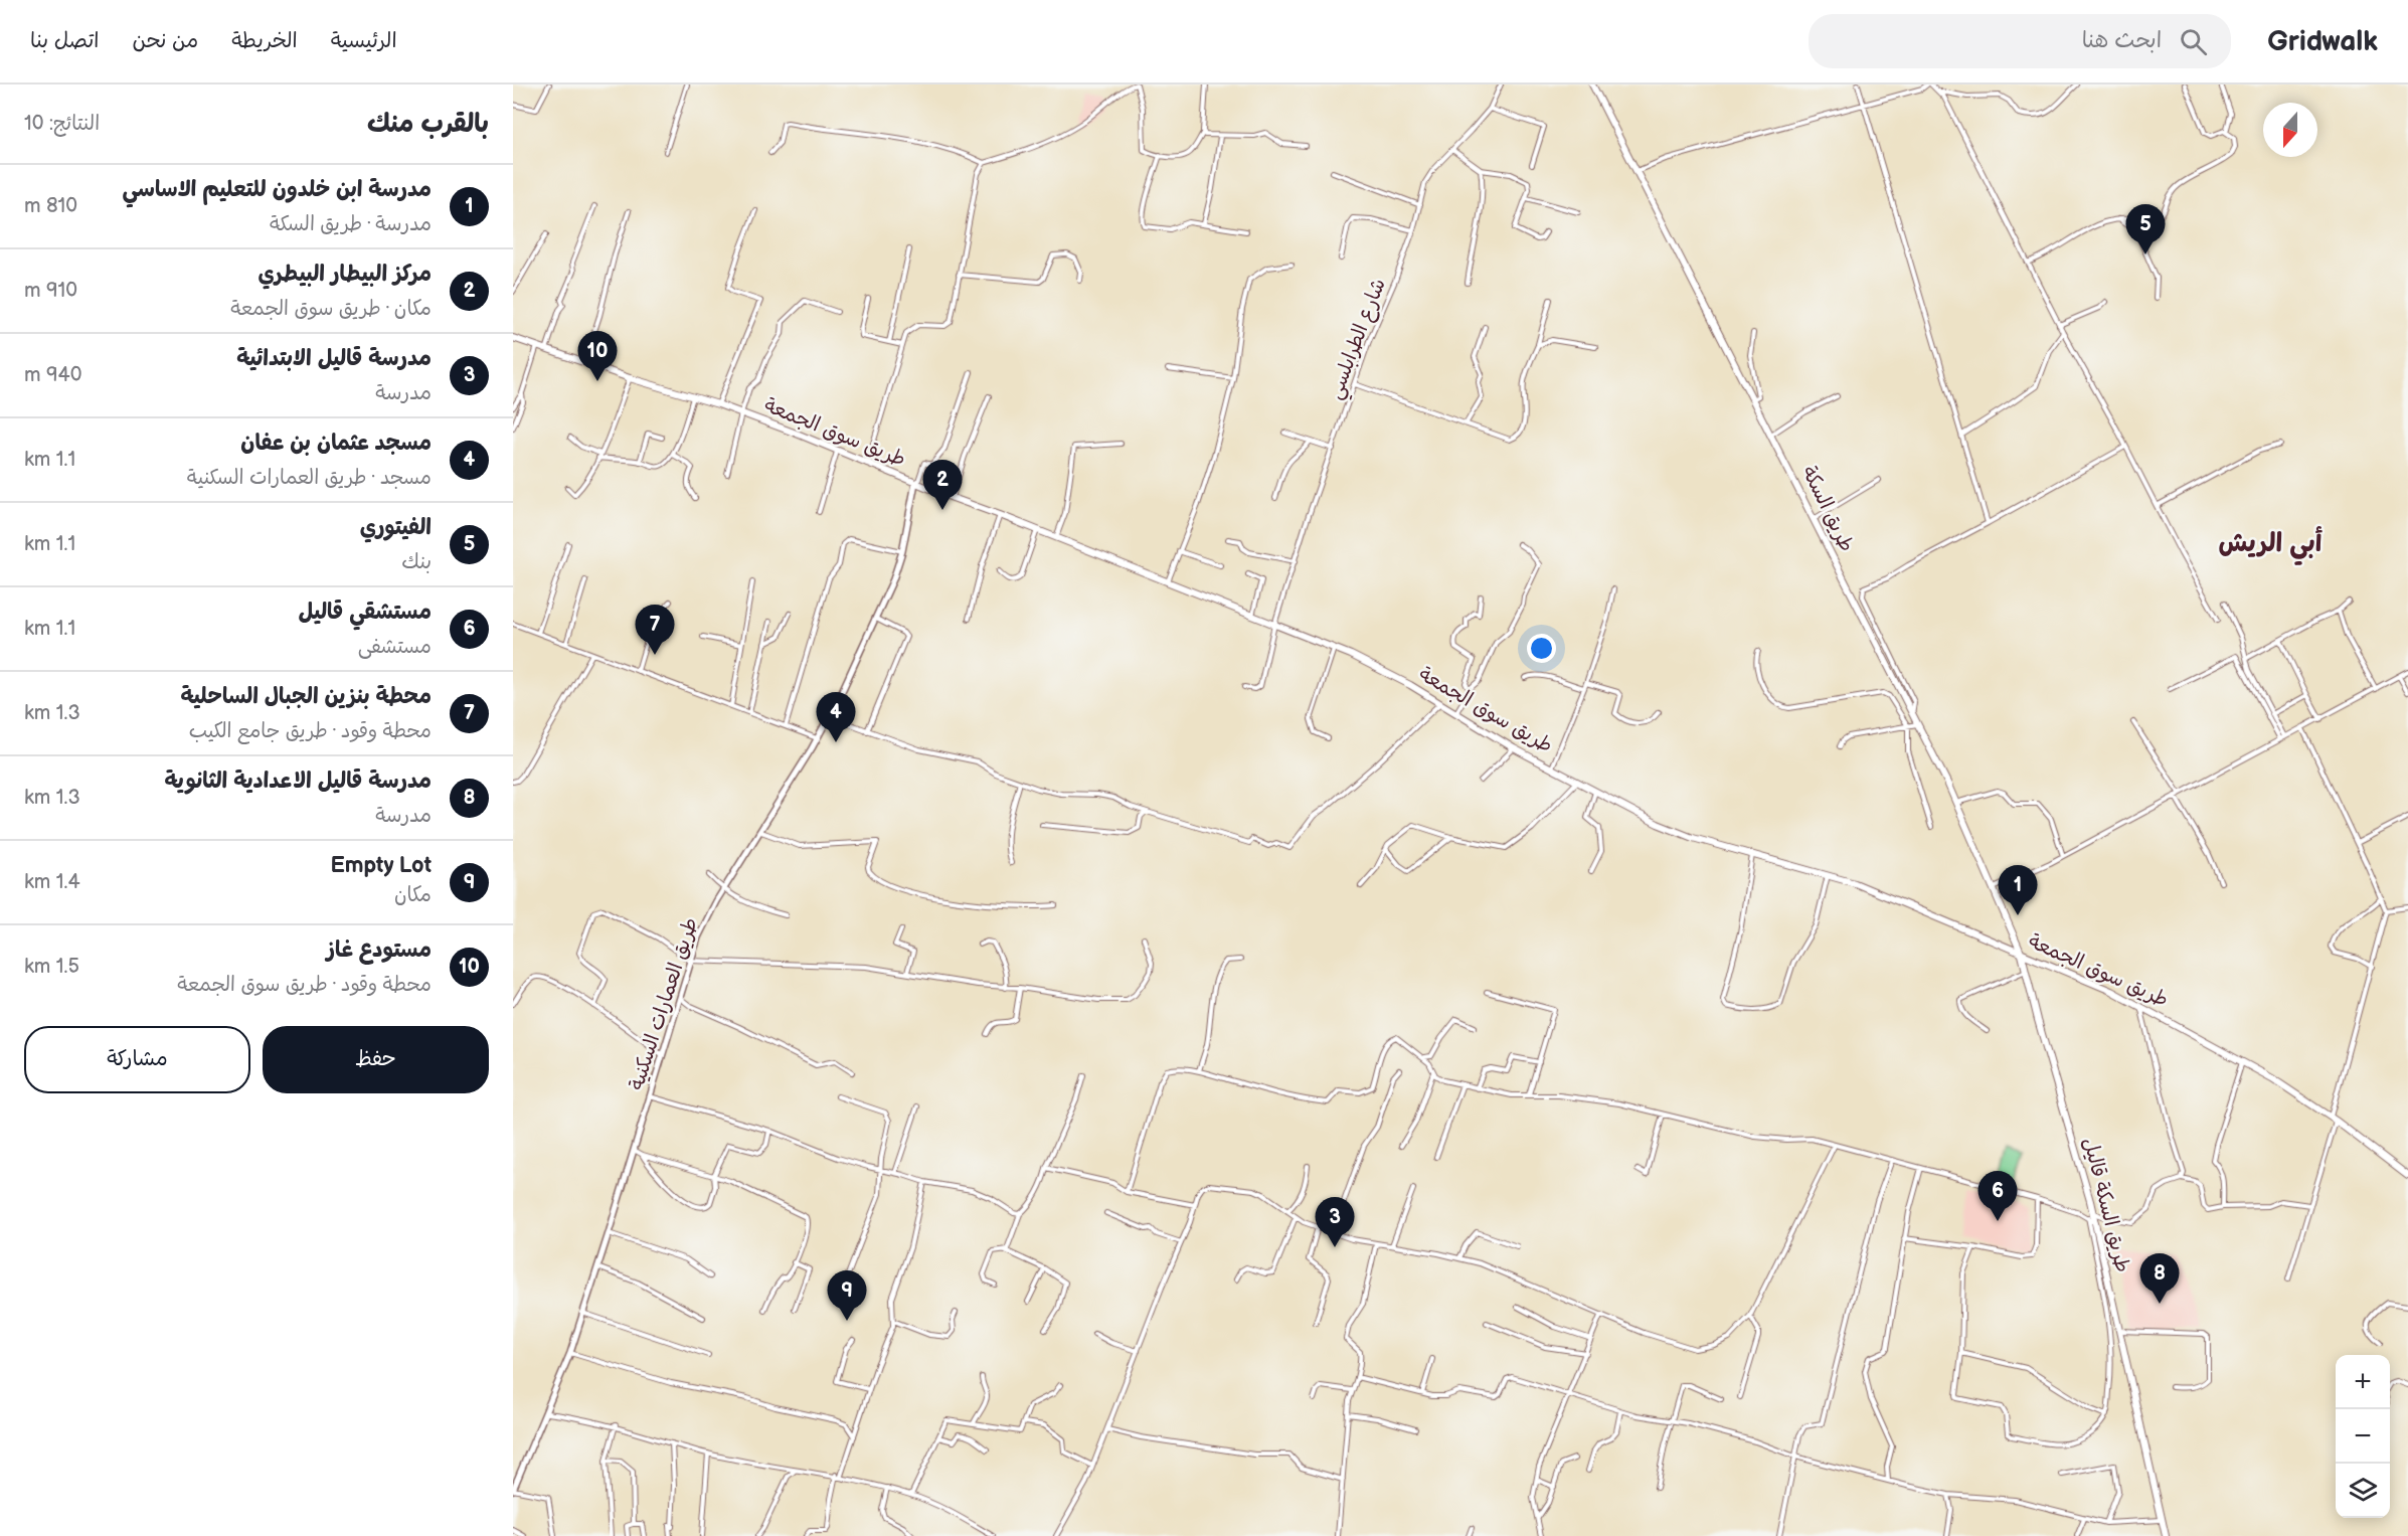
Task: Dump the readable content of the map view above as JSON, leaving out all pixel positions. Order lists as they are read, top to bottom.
{
  "streets": {
    "main road": [
      "طريق سوق الجمعة",
      "طريق السكة",
      "طريق العمارات السكنية",
      "طريق السكة قاليل"
    ],
    "street": ["شارع الطرابلسي"]
  },
  "crossings": [
    ["شارع الطرابلسي", "طريق سوق الجمعة"],
    ["طريق سوق الجمعة", "طريق السكة"],
    ["طريق سوق الجمعة", "طريق العمارات السكنية"],
    ["طريق سوق الجمعة", "طريق السكة قاليل"],
    ["طريق السكة", "طريق السكة قاليل"]
  ],
  "districts": ["أبي الريش"],
  "north": "bottom",
  "page": {
    "header": "Gridwalk",
    "search": "ابحث هنا",
    "nav": [
      "الرئيسية",
      "الخريطة",
      "من نحن",
      "اتصل بنا"
    ],
    "heading": ["بالقرب منك", "النتائج: 10"],
    "list": [
      {
        "mark": "1",
        "name": "مدرسة ابن خلدون للتعليم الاساسي",
        "note": "مدرسة · طريق السكة",
        "value": "810 m"
      },
      {
        "mark": "2",
        "name": "مركز البيطار البيطري",
        "note": "مكان · طريق سوق الجمعة",
        "value": "910 m"
      },
      {
        "mark": "3",
        "name": "مدرسة قاليل الابتدائية",
        "note": "مدرسة",
        "value": "940 m"
      },
      {
        "mark": "4",
        "name": "مسجد عثمان بن عفان",
        "note": "مسجد · طريق العمارات السكنية",
        "value": "1.1 km"
      },
      {
        "mark": "5",
        "name": "الفيتوري",
        "note": "بنك",
        "value": "1.1 km"
      },
      {
        "mark": "6",
        "name": "مستشقي قاليل",
        "note": "مستشفى",
        "value": "1.1 km"
      },
      {
        "mark": "7",
        "name": "محطة بنزين الجبال الساحلية",
        "note": "محطة وقود · طريق جامع الكيب",
        "value": "1.3 km"
      },
      {
        "mark": "8",
        "name": "مدرسة قاليل الاعدادية الثانوية",
        "note": "مدرسة",
        "value": "1.3 km"
      },
      {
        "mark": "9",
        "name": "Empty Lot",
        "note": "مكان",
        "value": "1.4 km"
      },
      {
        "mark": "10",
        "name": "مستودع غاز",
        "note": "محطة وقود · طريق سوق الجمعة",
        "value": "1.5 km"
      }
    ],
    "pins": [
      "5",
      "10",
      "2",
      "7",
      "4",
      "1",
      "6",
      "3",
      "8",
      "9"
    ],
    "buttons": ["حفظ", "مشاركة"],
    "map_buttons": ["+", "−"]
  }
}
